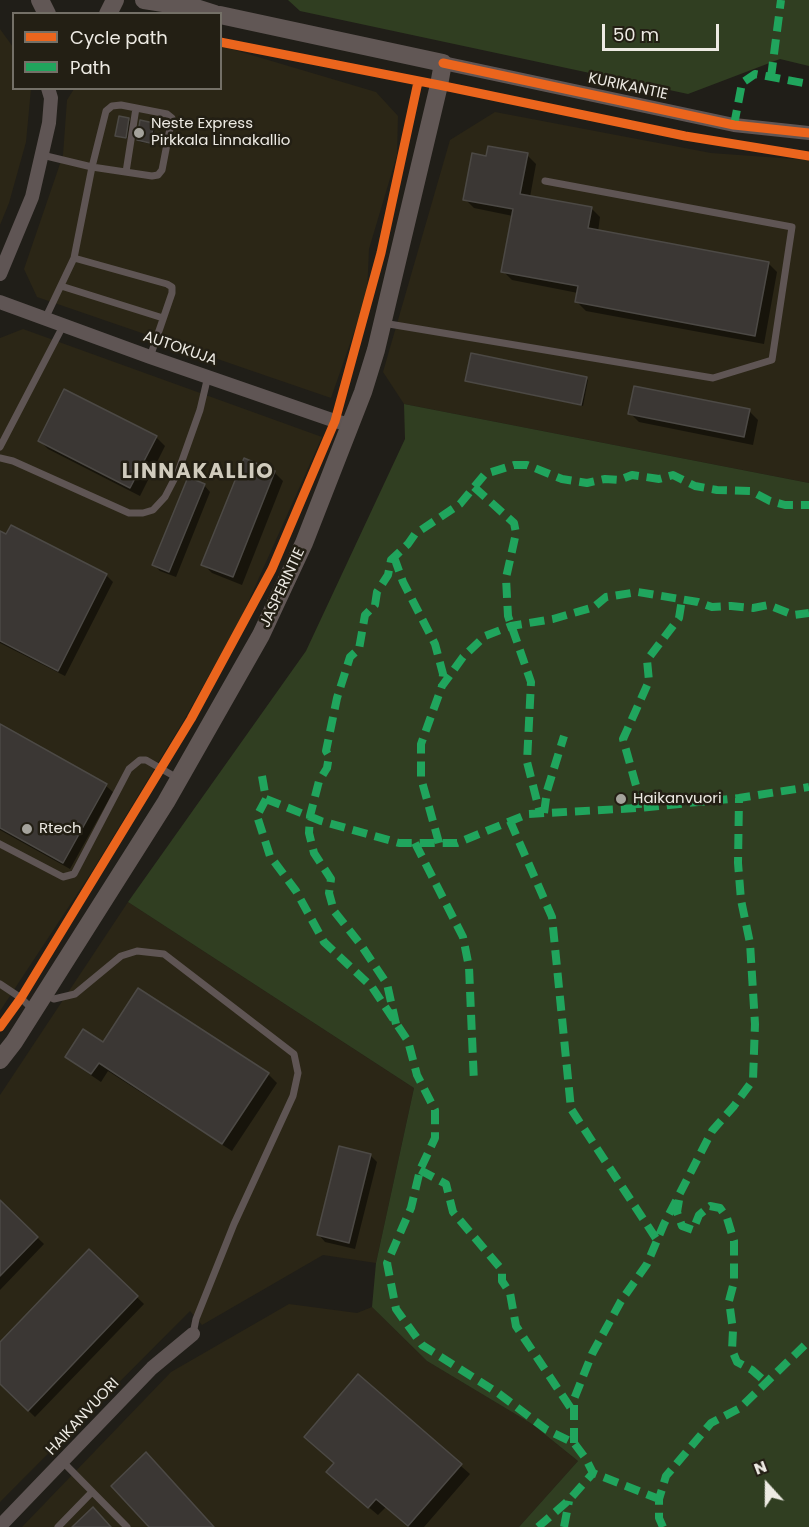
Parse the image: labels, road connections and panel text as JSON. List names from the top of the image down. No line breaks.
{"streets":{"main road":["KURIKANTIE","JASPERINTIE"],"street":["AUTOKUJA","HAIKANVUORI"]},"crossings":[["KURIKANTIE","JASPERINTIE"],["AUTOKUJA","JASPERINTIE"]],"districts":["LINNAKALLIO"],"places":["Neste Express Pirkkala Linnakallio","Haikanvuori","Rtech"],"legend":["Cycle path","Path"],"scale_bar":"50 m","north":"top"}
